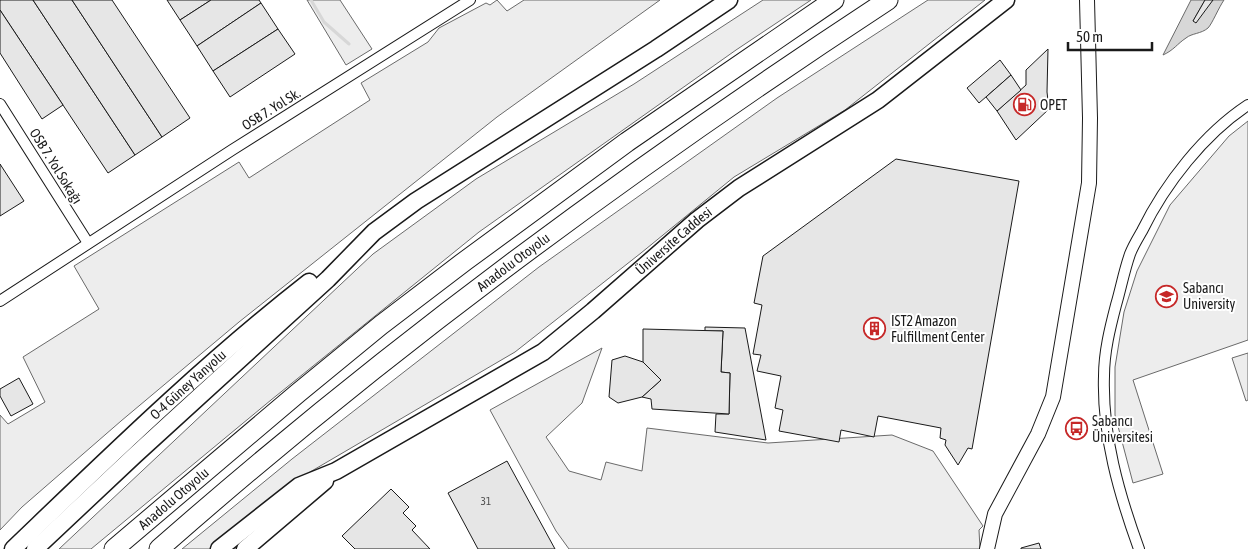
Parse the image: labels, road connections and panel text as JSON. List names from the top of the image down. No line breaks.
{"streets":{"highway":["Anadolu Otoyolu"],"main road":["Üniversite Caddesi","O-4 Güney Yanyolu"],"street":["OSB 7. Yol Sk.","OSB 7. Yol Sokağı"]},"crossings":[["OSB 7. Yol Sk.","OSB 7. Yol Sokağı"]],"places":{"fuel station":["OPET"],"school or university":["Sabancı University"],"building":["IST2 Amazon Fulfillment Center"],"bus stop":["Sabancı Üniversitesi"]},"house_numbers":["31"],"scale_bar":"50 m"}
